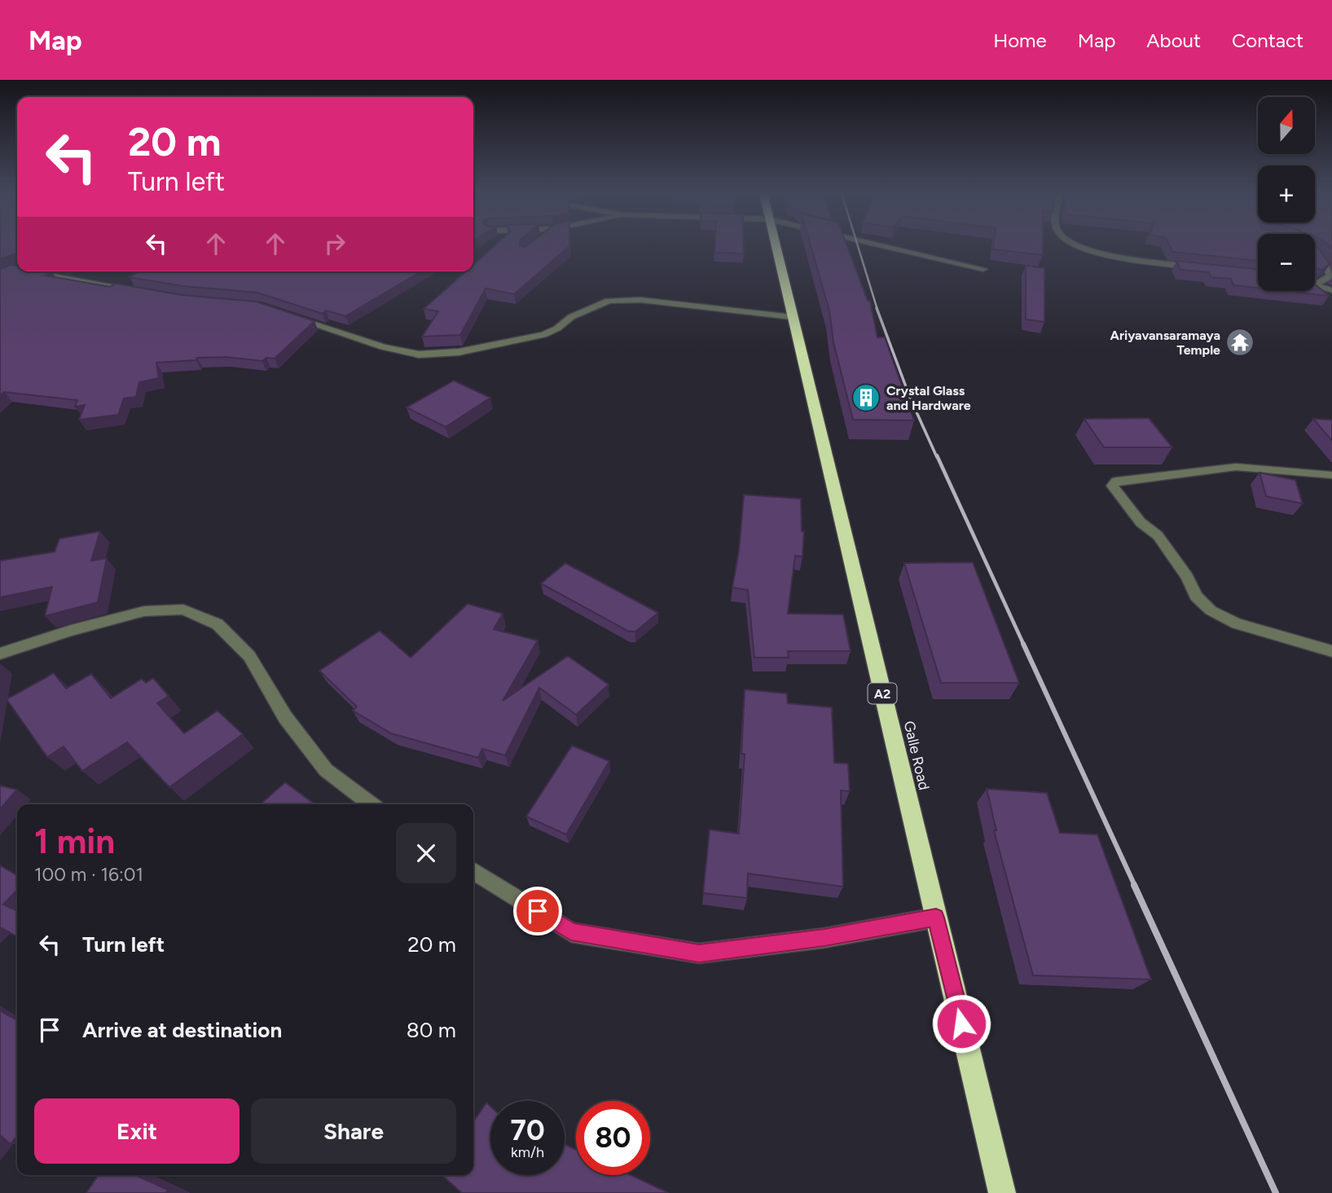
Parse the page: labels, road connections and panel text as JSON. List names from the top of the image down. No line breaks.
{"streets":{"highway":["A2","Galle Road"]},"places":{"temple":["Ariyavansaramaya Temple"],"building":["Crystal Glass and Hardware"]},"north":"top","page":{"header":"Map","nav":["Home","Map","About","Contact"],"map_buttons":["+","−"],"turn":["20 m","Turn left"],"heading":["1 min","100 m · 16:01"],"list":[{"name":"Turn left","value":"20 m"},{"name":"Arrive at destination","value":"80 m"}],"buttons":["Exit","Share"],"speed":"70 km/h","limit":"80"}}
